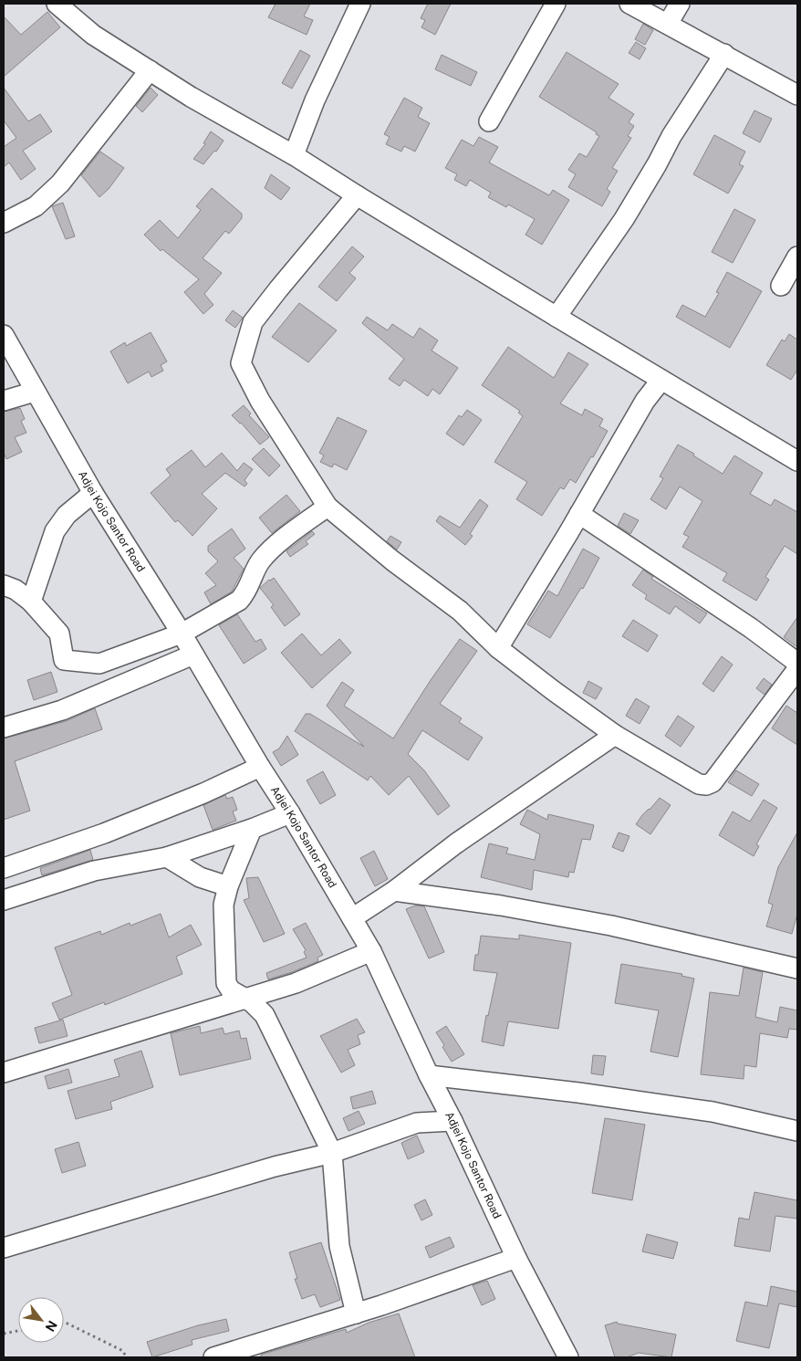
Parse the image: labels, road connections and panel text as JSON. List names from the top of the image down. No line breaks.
{"streets":{"street":["Adjei Kojo Santor Road"]},"north":"bottom right"}
